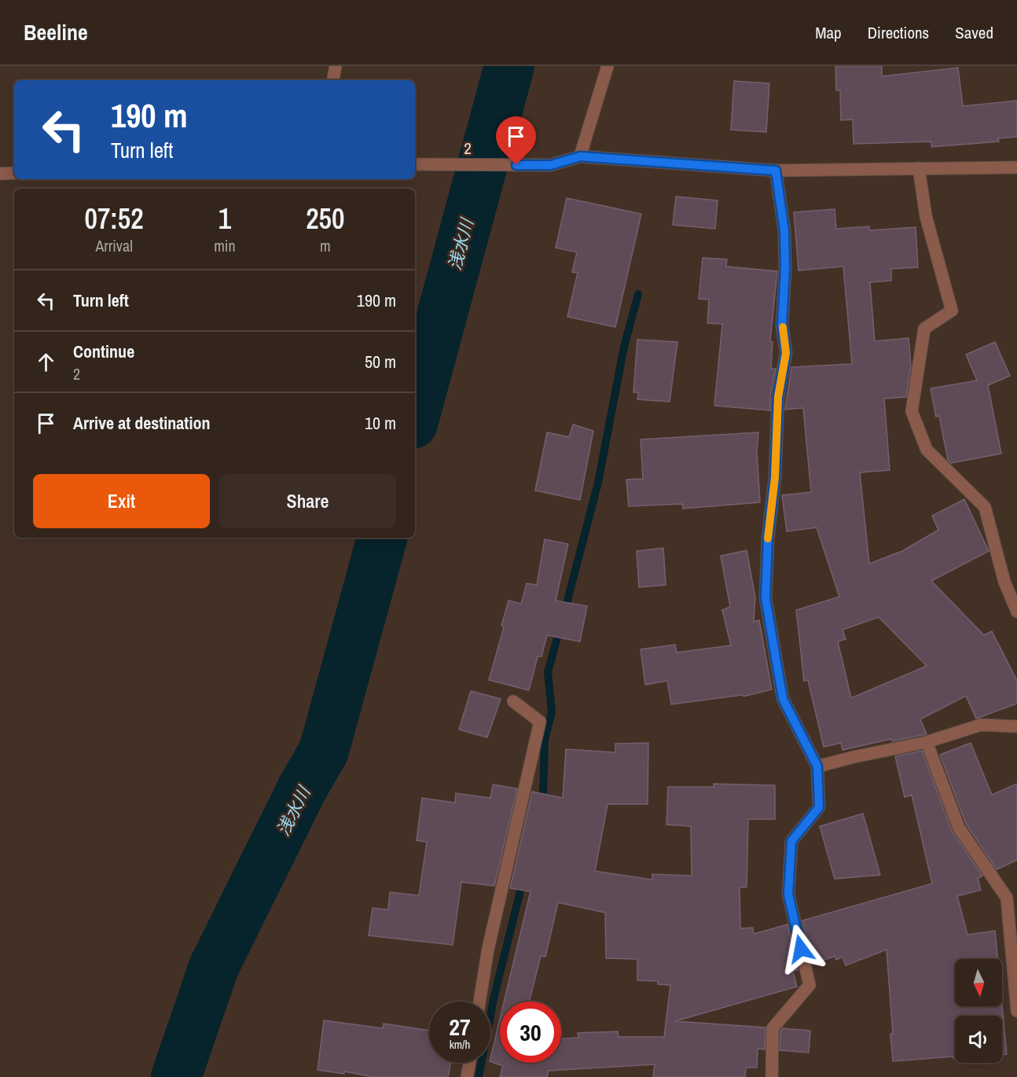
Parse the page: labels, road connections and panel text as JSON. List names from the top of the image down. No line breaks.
{"streets":{"street":["2"]},"water":["浅水川"],"north":"bottom","page":{"header":"Beeline","nav":["Map","Directions","Saved"],"turn":["190 m","Turn left"],"eta":["07:52","Arrival","1","min","250","m"],"list":[{"name":"Turn left","value":"190 m"},{"name":"Continue","note":"2","value":"50 m"},{"name":"Arrive at destination","value":"10 m"}],"buttons":["Exit","Share"],"speed":"27 km/h","limit":"30"}}
